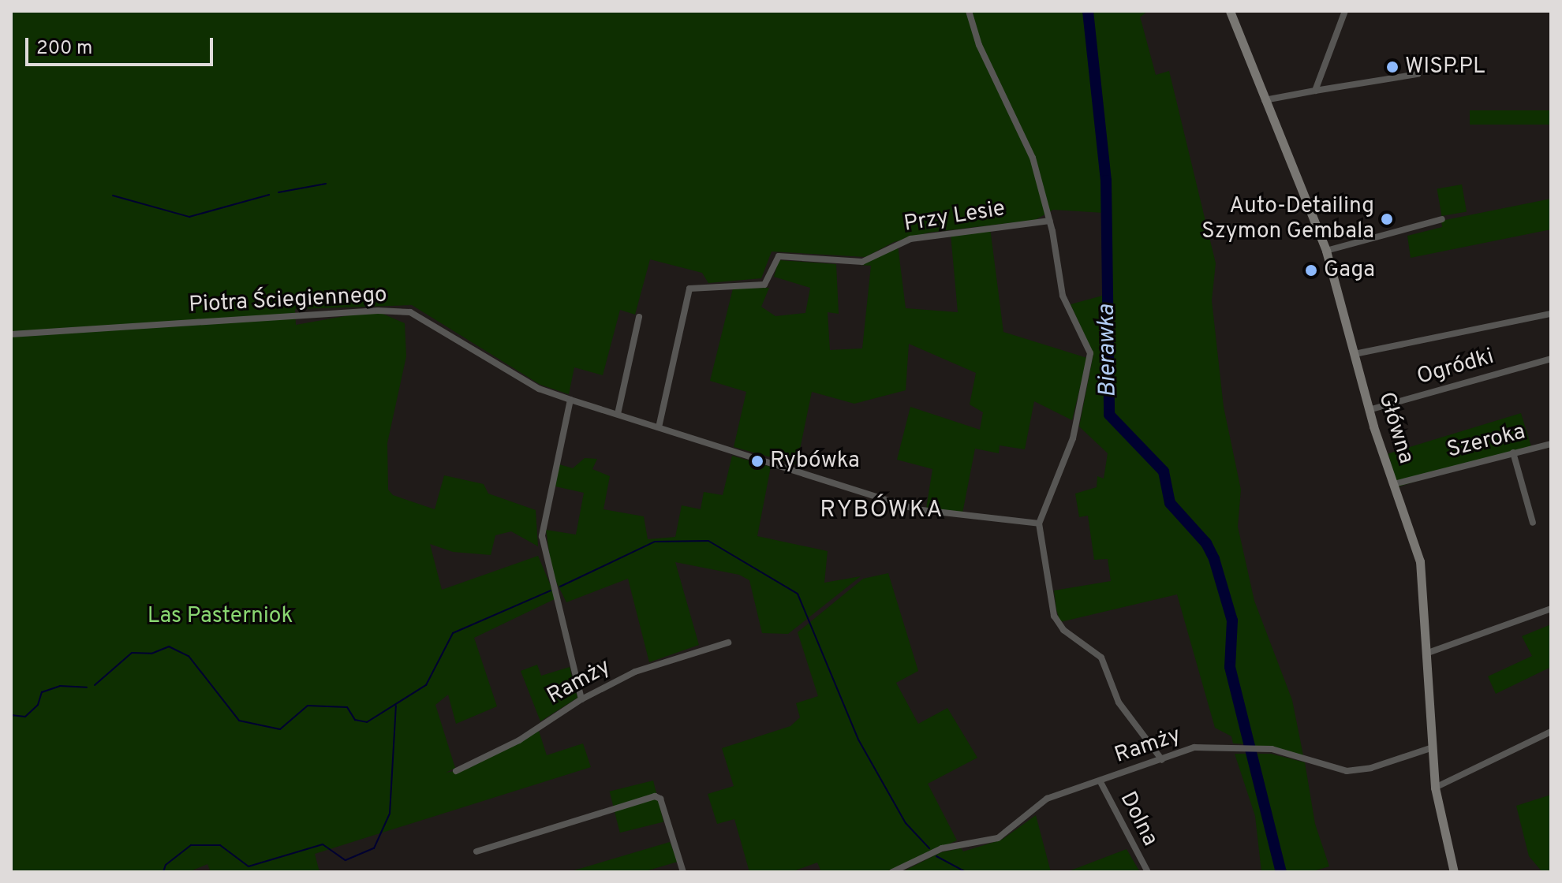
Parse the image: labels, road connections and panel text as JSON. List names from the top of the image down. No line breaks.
{"streets":{"main road":["Główna"],"street":["Przy Lesie","Piotra Ściegiennego","Ogródki","Szeroka","Ramży","Dolna"]},"crossings":[["Przy Lesie","Piotra Ściegiennego"],["Ogródki","Główna"],["Główna","Szeroka"],["Główna","Ramży"],["Ramży","Dolna"]],"districts":["RYBÓWKA"],"water":["Bierawka"],"parks":["Las Pasterniok"],"places":["WISP.PL","Auto-Detailing Szymon Gembala","Gaga","Rybówka"],"scale_bar":"200 m"}
